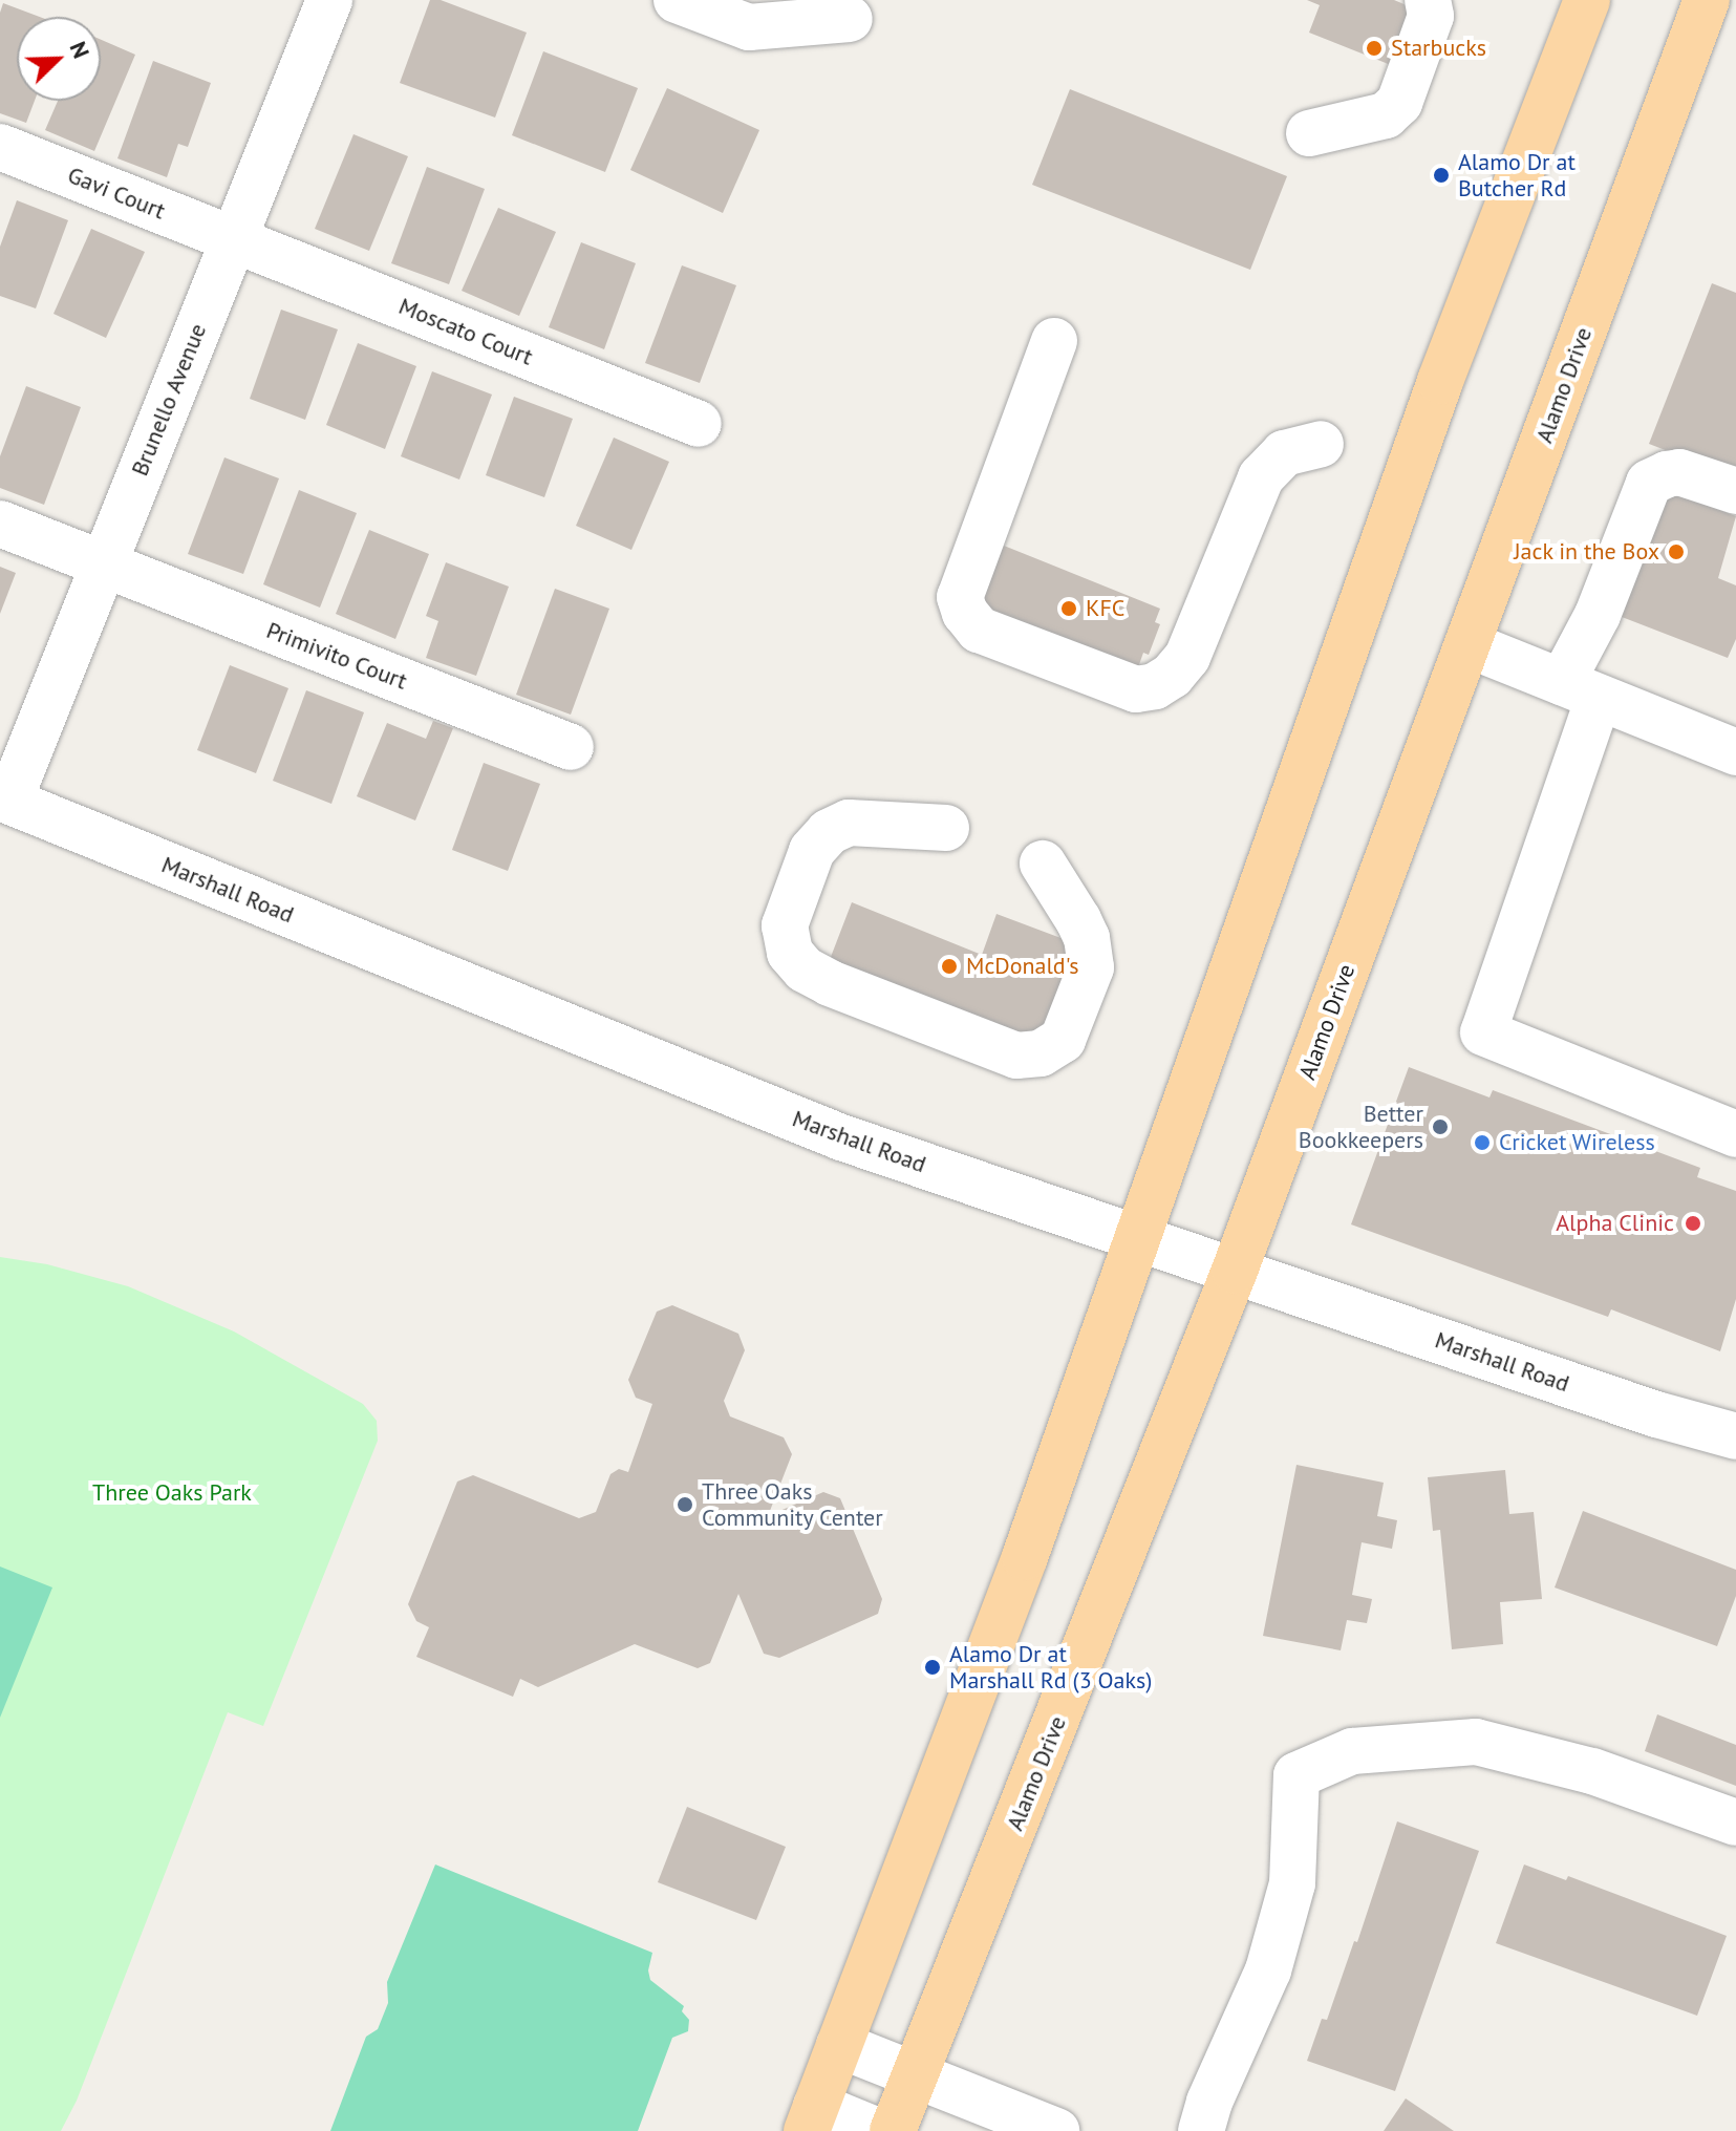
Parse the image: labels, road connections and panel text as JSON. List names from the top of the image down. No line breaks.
{"streets":{"main road":["Alamo Drive"],"street":["Gavi Court","Moscato Court","Brunello Avenue","Primivito Court","Marshall Road"]},"crossings":[["Gavi Court","Moscato Court"],["Gavi Court","Brunello Avenue"],["Moscato Court","Brunello Avenue"],["Alamo Drive","Marshall Road"],["Brunello Avenue","Primivito Court"],["Brunello Avenue","Marshall Road"]],"parks":["Three Oaks Park"],"places":["Starbucks","Alamo Dr at Butcher Rd","Jack in the Box","KFC","McDonald's","Better Bookkeepers","Cricket Wireless","Alpha Clinic","Three Oaks Community Center","Alamo Dr at Marshall Rd (3 Oaks)"],"north":"top right"}
